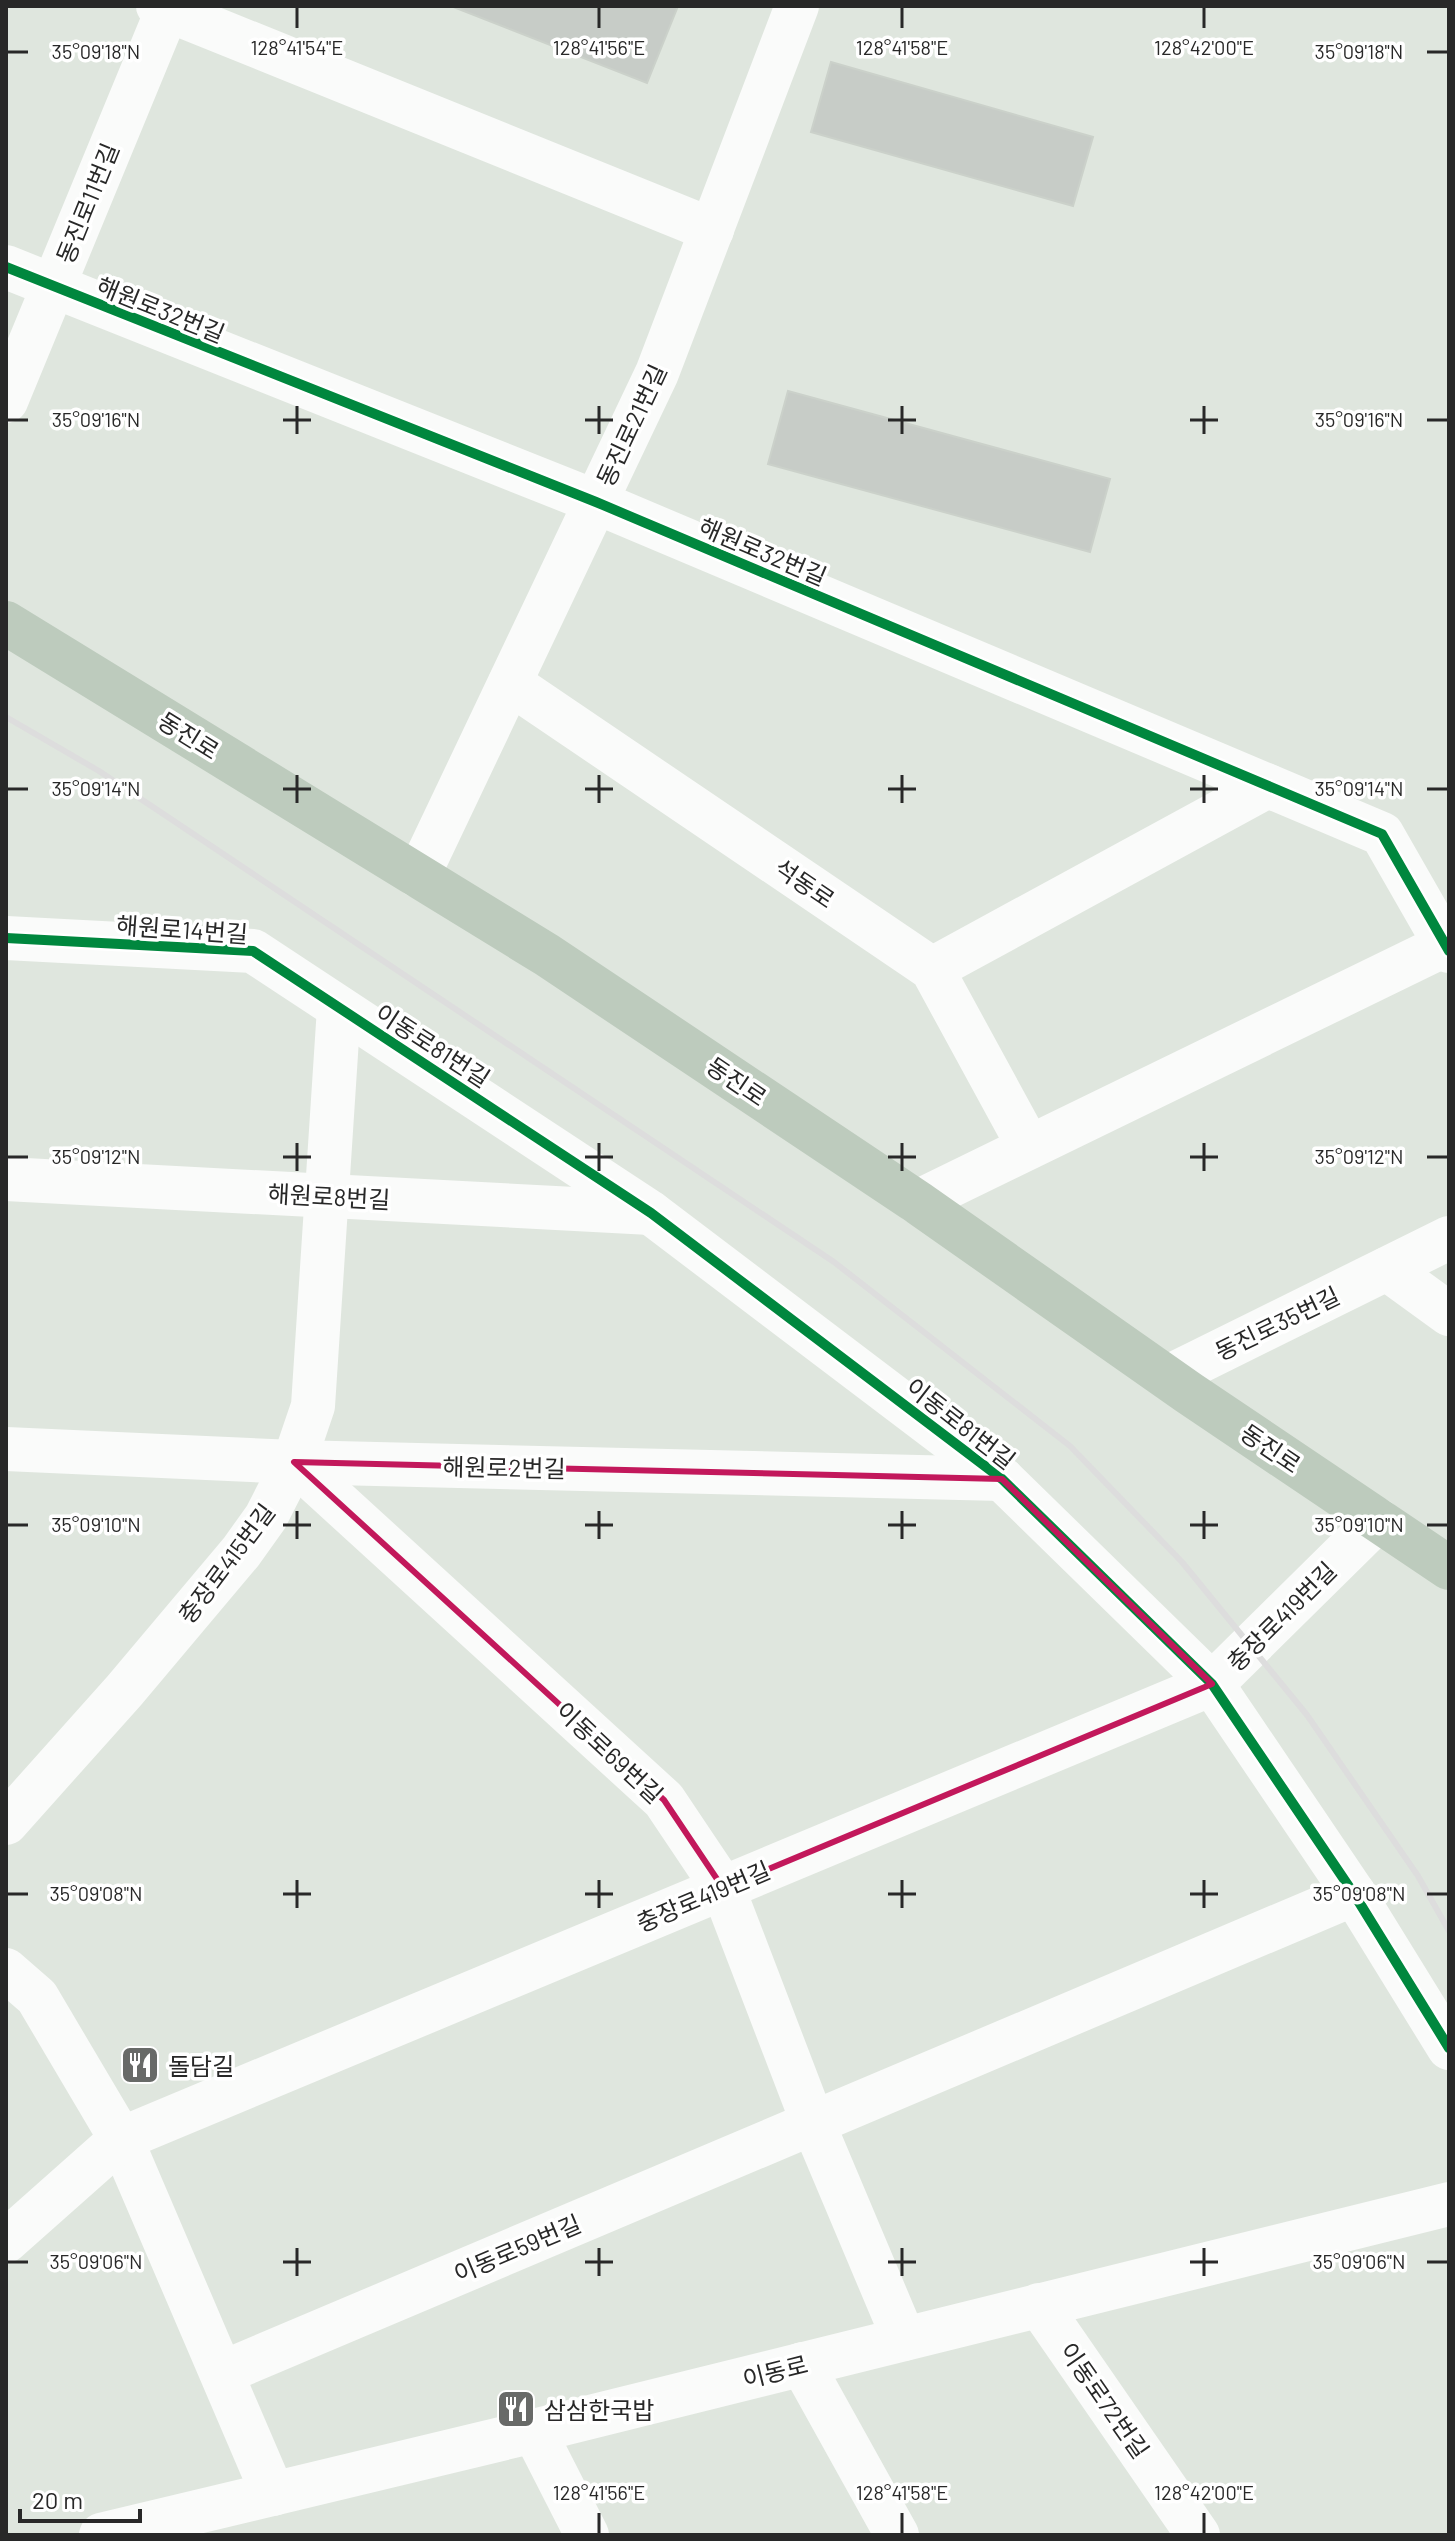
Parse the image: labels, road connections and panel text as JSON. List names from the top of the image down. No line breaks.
{"streets":{"main road":["동진로"],"street":["동진로11번길","해원로32번길","동진로21번길","석동로","해원로14번길","이동로81번길","해원로8번길","동진로35번길","해원로2번길","충장로415번길","충장로419번길","이동로69번길","이동로59번길","이동로","이동로72번길"]},"crossings":[["동진로11번길","해원로32번길"],["해원로32번길","동진로21번길"],["동진로21번길","동진로"],["동진로21번길","석동로"],["동진로","동진로35번길"],["동진로","충장로419번길"],["해원로14번길","이동로81번길"],["해원로14번길","충장로415번길"],["이동로81번길","해원로8번길"],["이동로81번길","해원로2번길"],["이동로81번길","충장로415번길"],["이동로81번길","충장로419번길"],["해원로8번길","충장로415번길"],["해원로2번길","충장로415번길"],["해원로2번길","이동로69번길"],["충장로415번길","이동로69번길"],["충장로419번길","이동로69번길"],["이동로69번길","이동로59번길"],["이동로69번길","이동로"],["이동로","이동로72번길"]],"places":{"restaurant":["돌담길","삼삼한국밥"]},"scale_bar":"20 m","coordinates":["128°41'54\"E","128°41'56\"E","128°41'58\"E","128°42'00\"E","35°09'18\"N","35°09'16\"N","35°09'14\"N","35°09'12\"N","35°09'10\"N","35°09'08\"N","35°09'06\"N"]}
